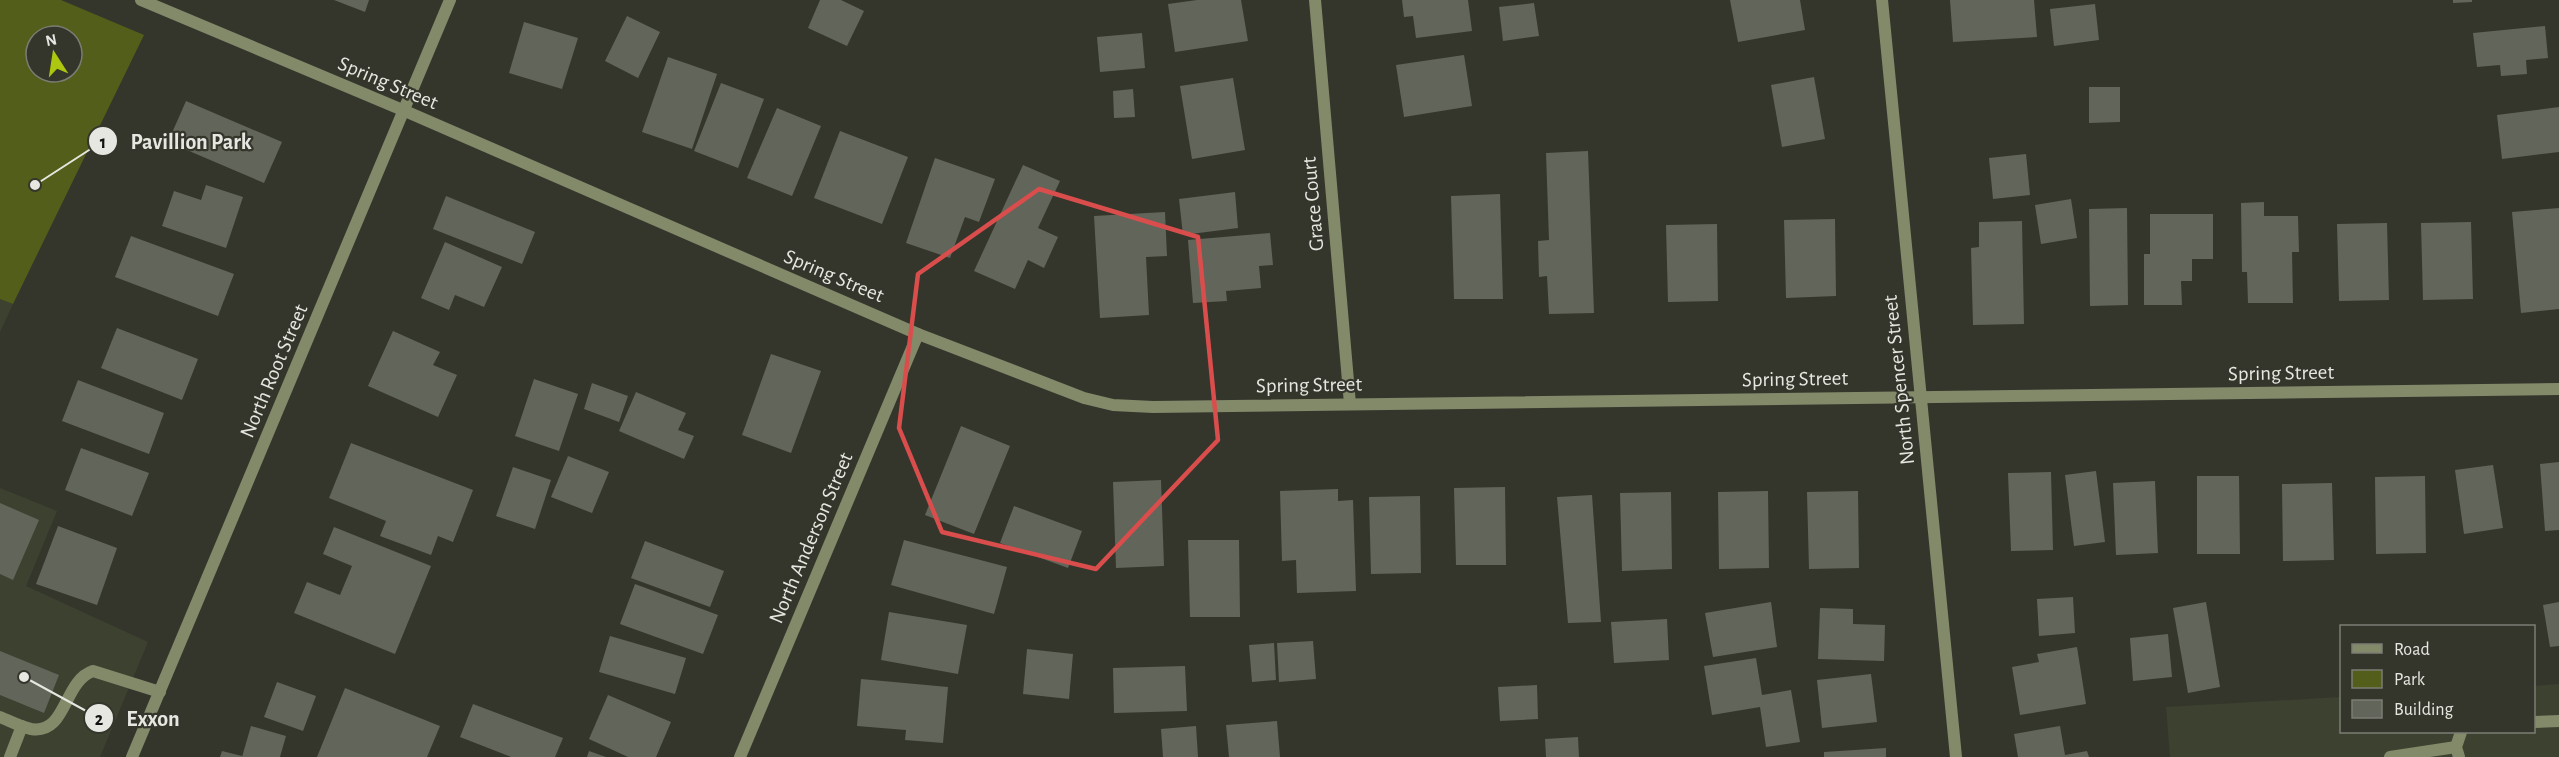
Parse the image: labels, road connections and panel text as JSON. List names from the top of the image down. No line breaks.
{"streets":{"street":["Spring Street","Grace Court","North Root Street","North Spencer Street","North Anderson Street"]},"crossings":[["Spring Street","Grace Court"],["Spring Street","North Root Street"],["Spring Street","North Spencer Street"],["Spring Street","North Anderson Street"]],"places":["Pavillion Park","Exxon"],"legend":["Road","Park","Building"],"north":"top"}
